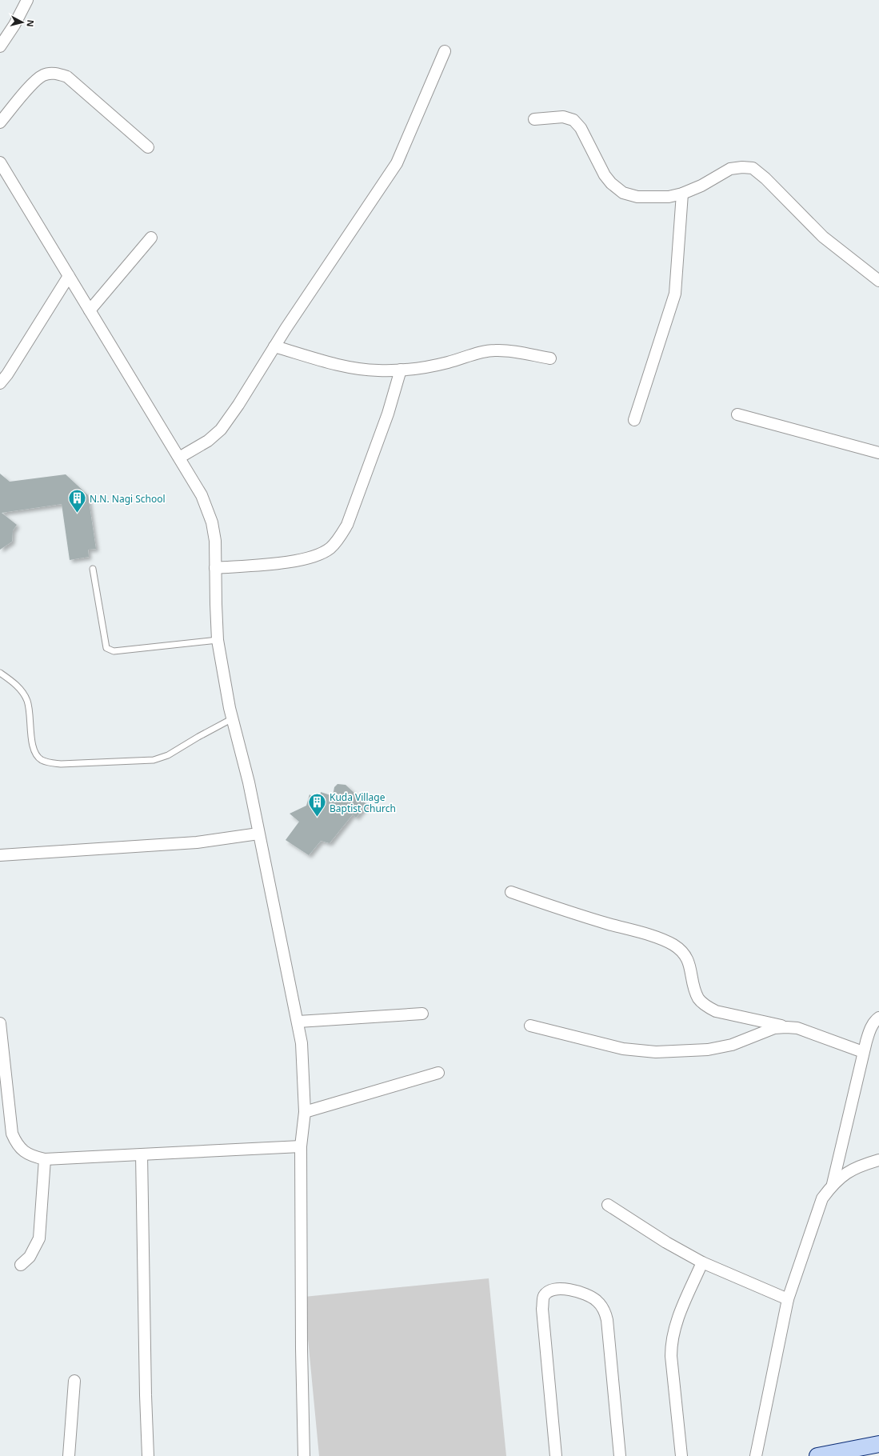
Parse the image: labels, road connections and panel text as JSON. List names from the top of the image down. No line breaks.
{"places":{"building":["N.N. Nagi School","Kuda Village Baptist Church"]},"north":"right"}
